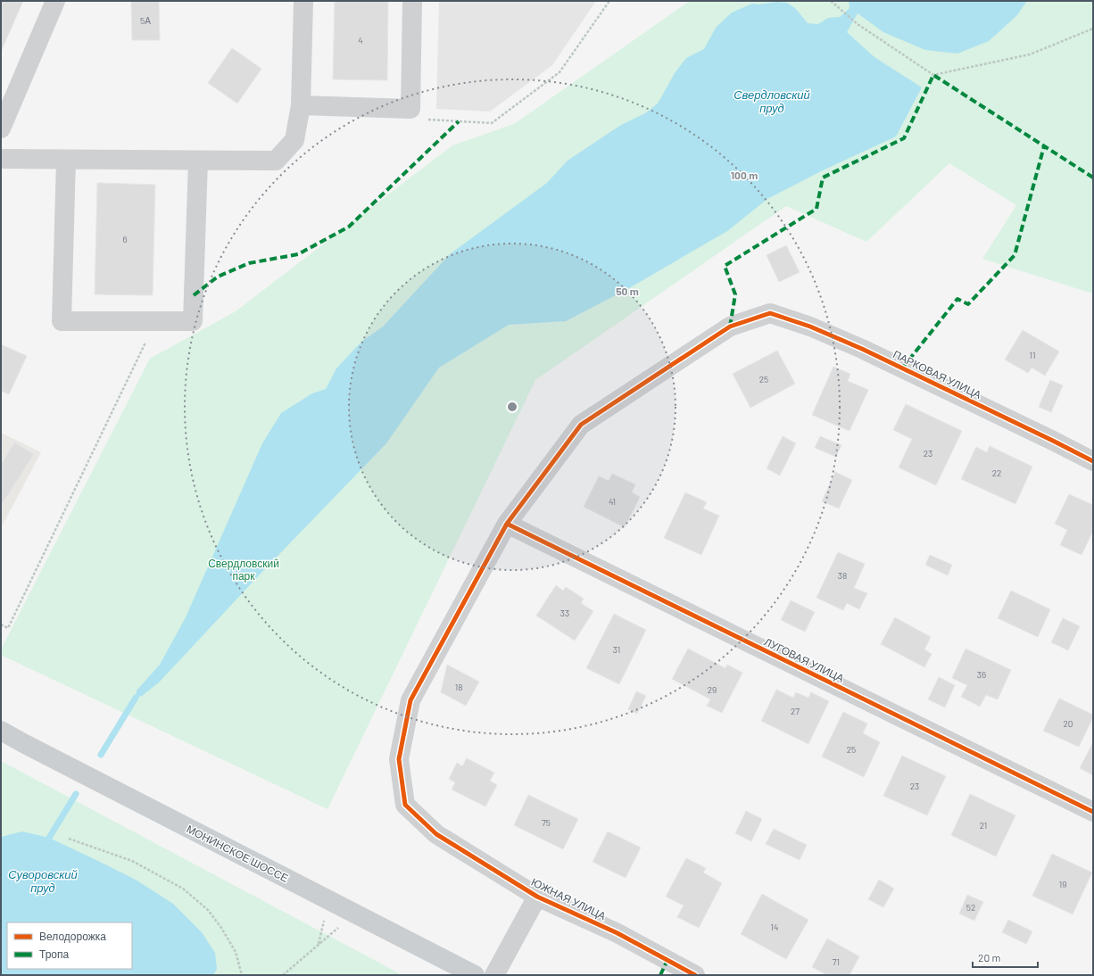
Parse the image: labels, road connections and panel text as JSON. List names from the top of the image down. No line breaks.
{"streets":{"main road":["МОНИНСКОЕ ШОССЕ"],"street":["ПАРКОВАЯ УЛИЦА","ЛУГОВАЯ УЛИЦА","ЮЖНАЯ УЛИЦА"]},"crossings":[["ПАРКОВАЯ УЛИЦА","ЮЖНАЯ УЛИЦА"],["ЛУГОВАЯ УЛИЦА","ЮЖНАЯ УЛИЦА"]],"water":["Свердловский пруд","Суворовский пруд"],"parks":["Свердловский парк"],"house_numbers":["5А","4","6","11","25","23","22","41","38","33","31","36","18","29","27","20","25","23","75","21","19","52","14","71"],"legend":["Велодорожка","Тропа"],"scale_bar":"20 m","rings":["100 m","50 m"]}
